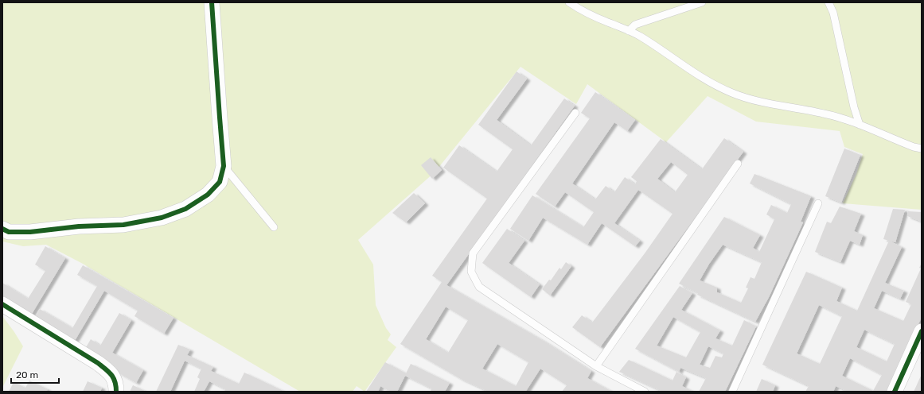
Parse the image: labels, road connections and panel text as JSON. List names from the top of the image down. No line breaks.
{"scale_bar":"20 m"}
